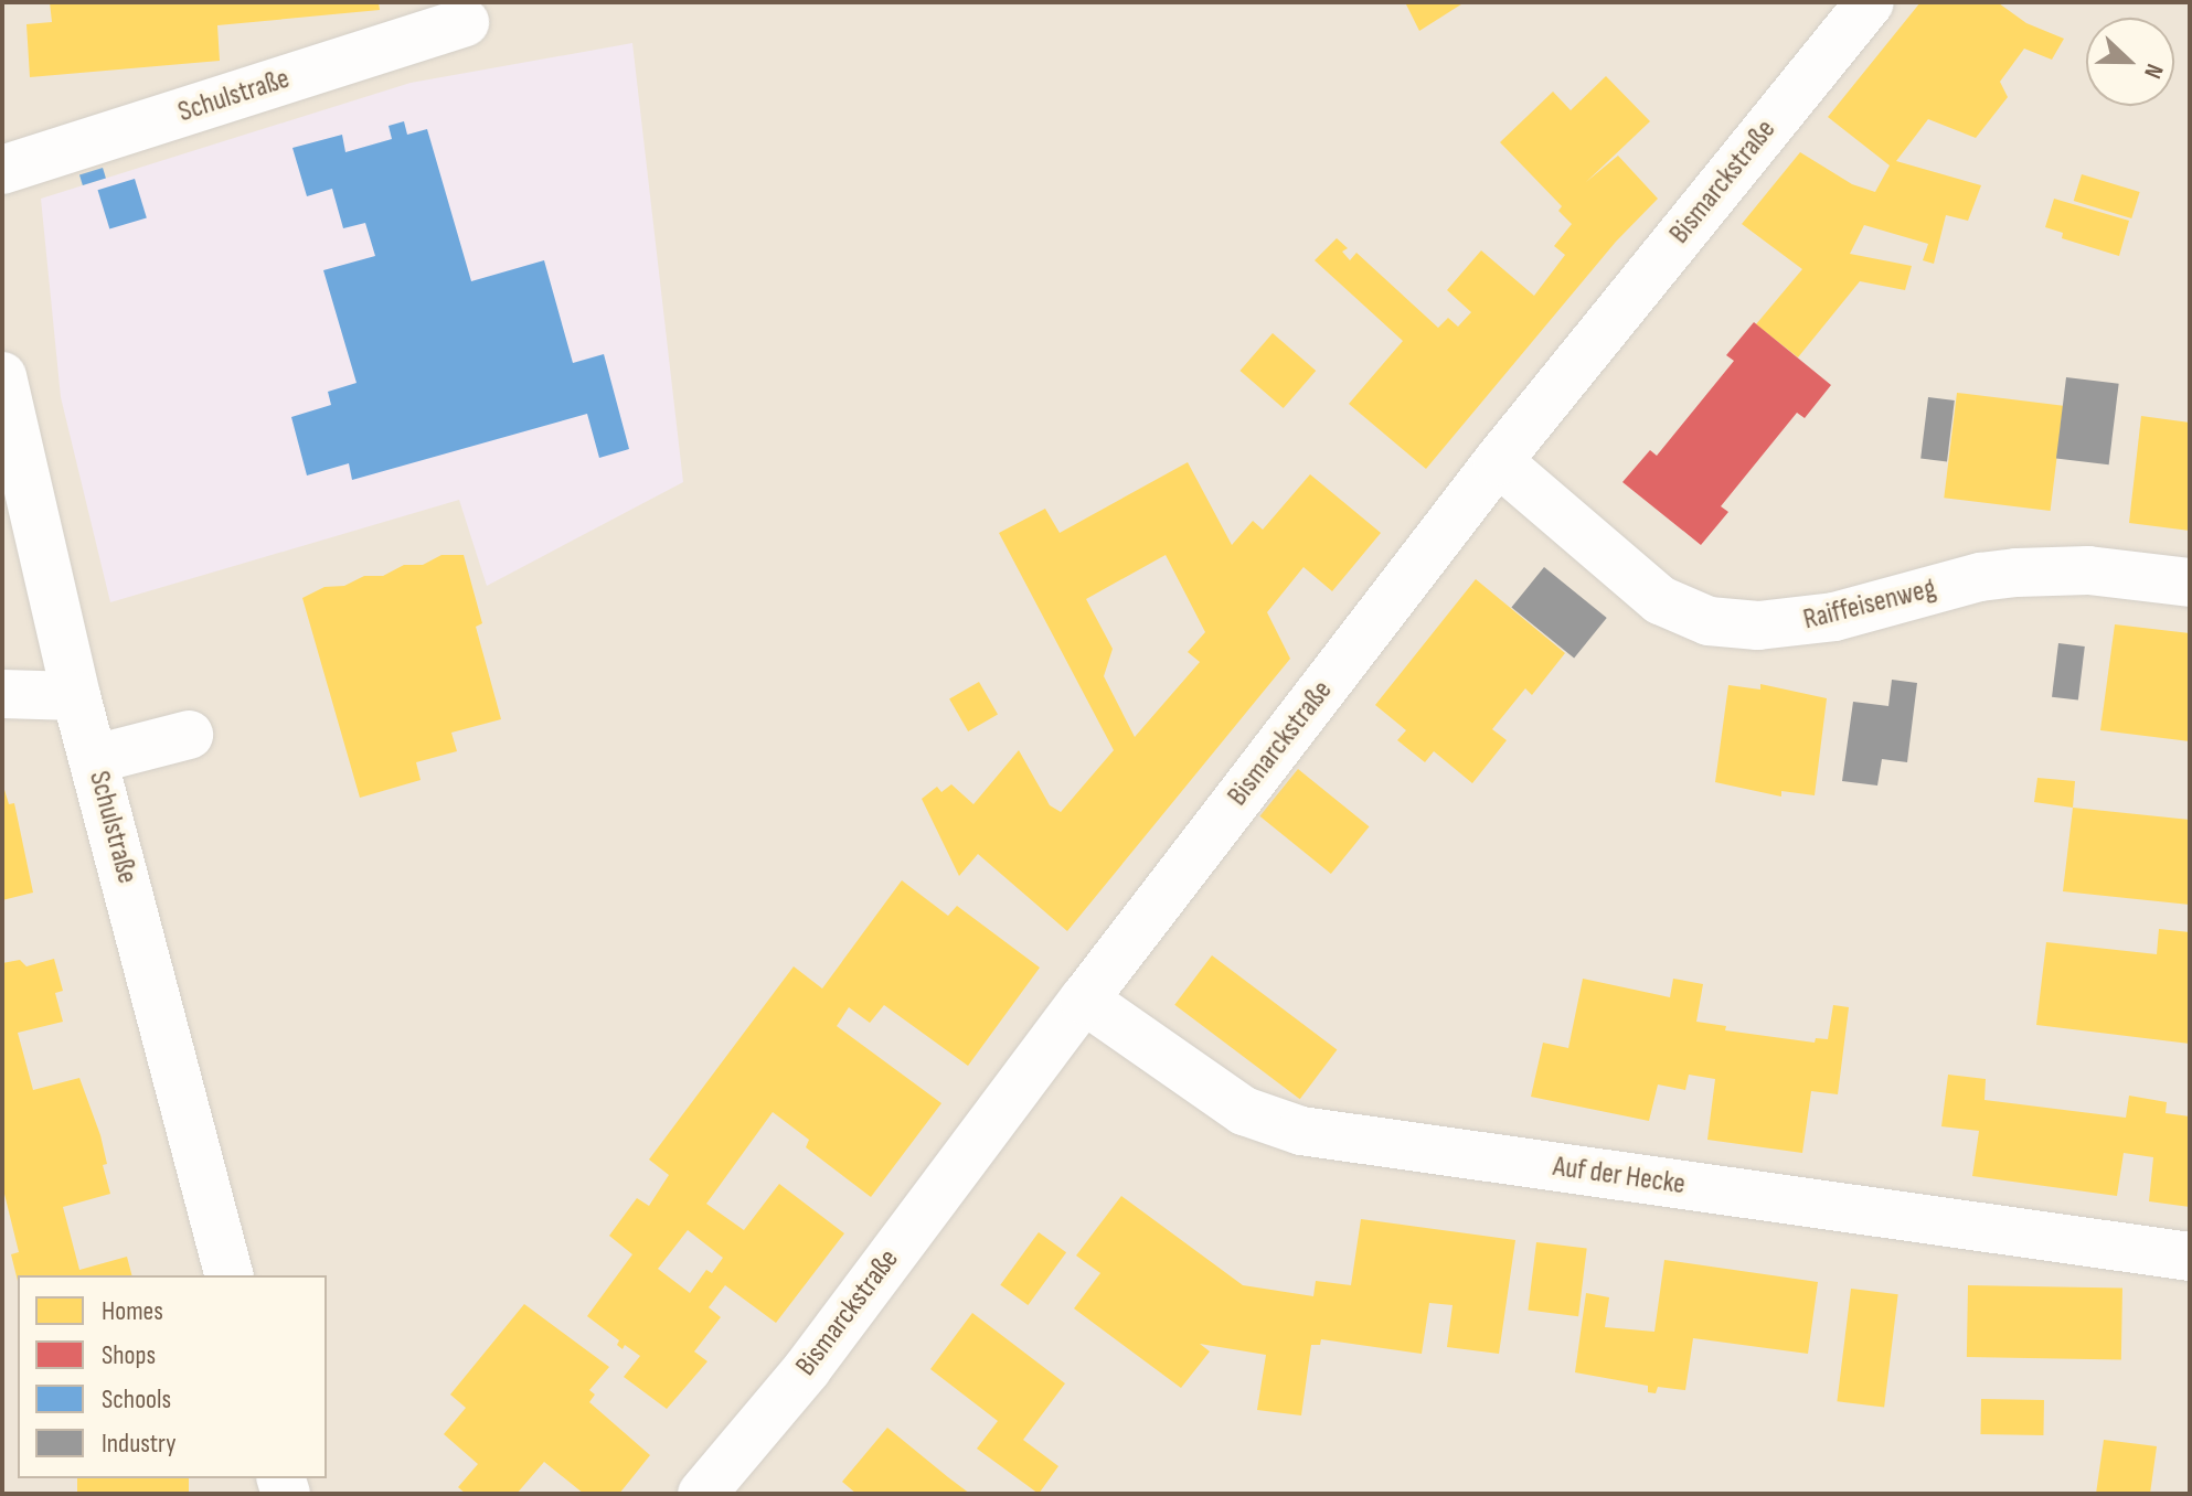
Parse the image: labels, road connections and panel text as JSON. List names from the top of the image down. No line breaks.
{"streets":{"street":["Schulstraße","Bismarckstraße","Raiffeisenweg","Auf der Hecke"]},"crossings":[["Bismarckstraße","Raiffeisenweg"],["Bismarckstraße","Auf der Hecke"]],"legend":["Homes","Shops","Schools","Industry"],"north":"right"}
